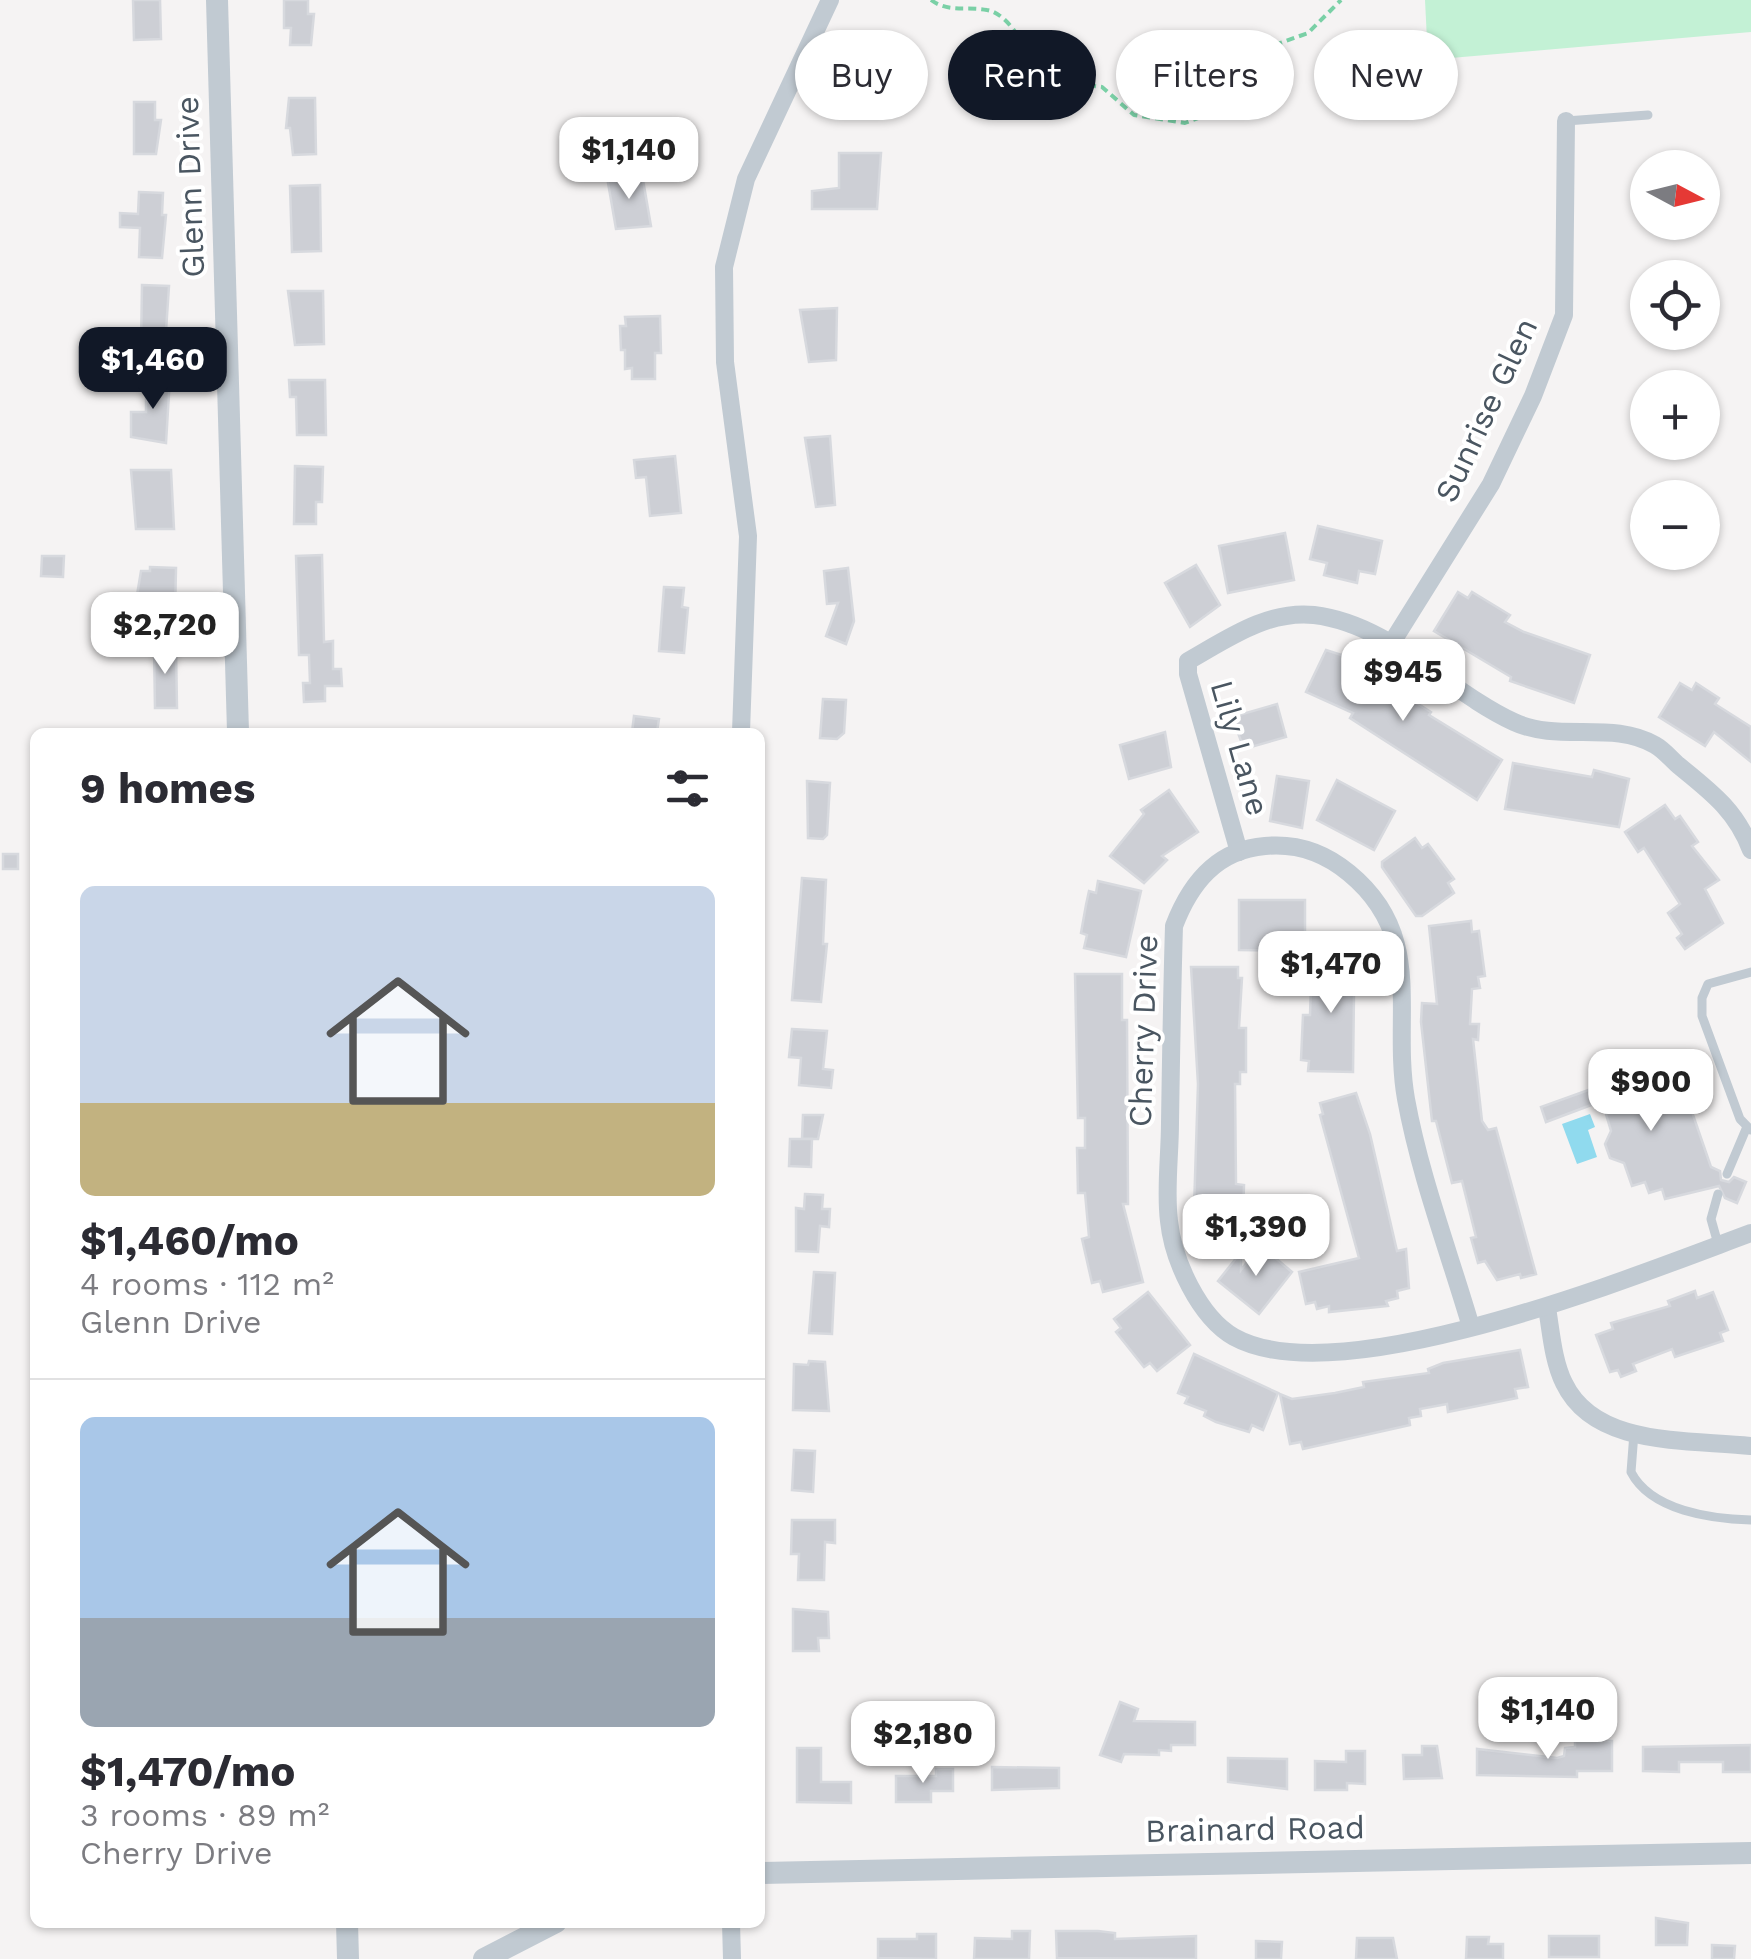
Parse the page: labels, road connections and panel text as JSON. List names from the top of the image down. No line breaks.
{"streets":{"street":["Glenn Drive","Sunrise Glen","Lily Lane","Cherry Drive","Brainard Road"]},"crossings":[["Sunrise Glen","Lily Lane"],["Lily Lane","Cherry Drive"]],"north":"right","page":{"chip":["Buy","Rent","Filters","New"],"price":["$1,140","$1,460","$2,720","$945","$1,470","$900","$1,390","$1,140","$2,180"],"map_buttons":["+","−"],"heading":"9 homes","list":[{"name":"$1,460/mo","note":"4 rooms · 112 m² · Glenn Drive"},{"name":"$1,470/mo","note":"3 rooms · 89 m² · Cherry Drive"}]}}
